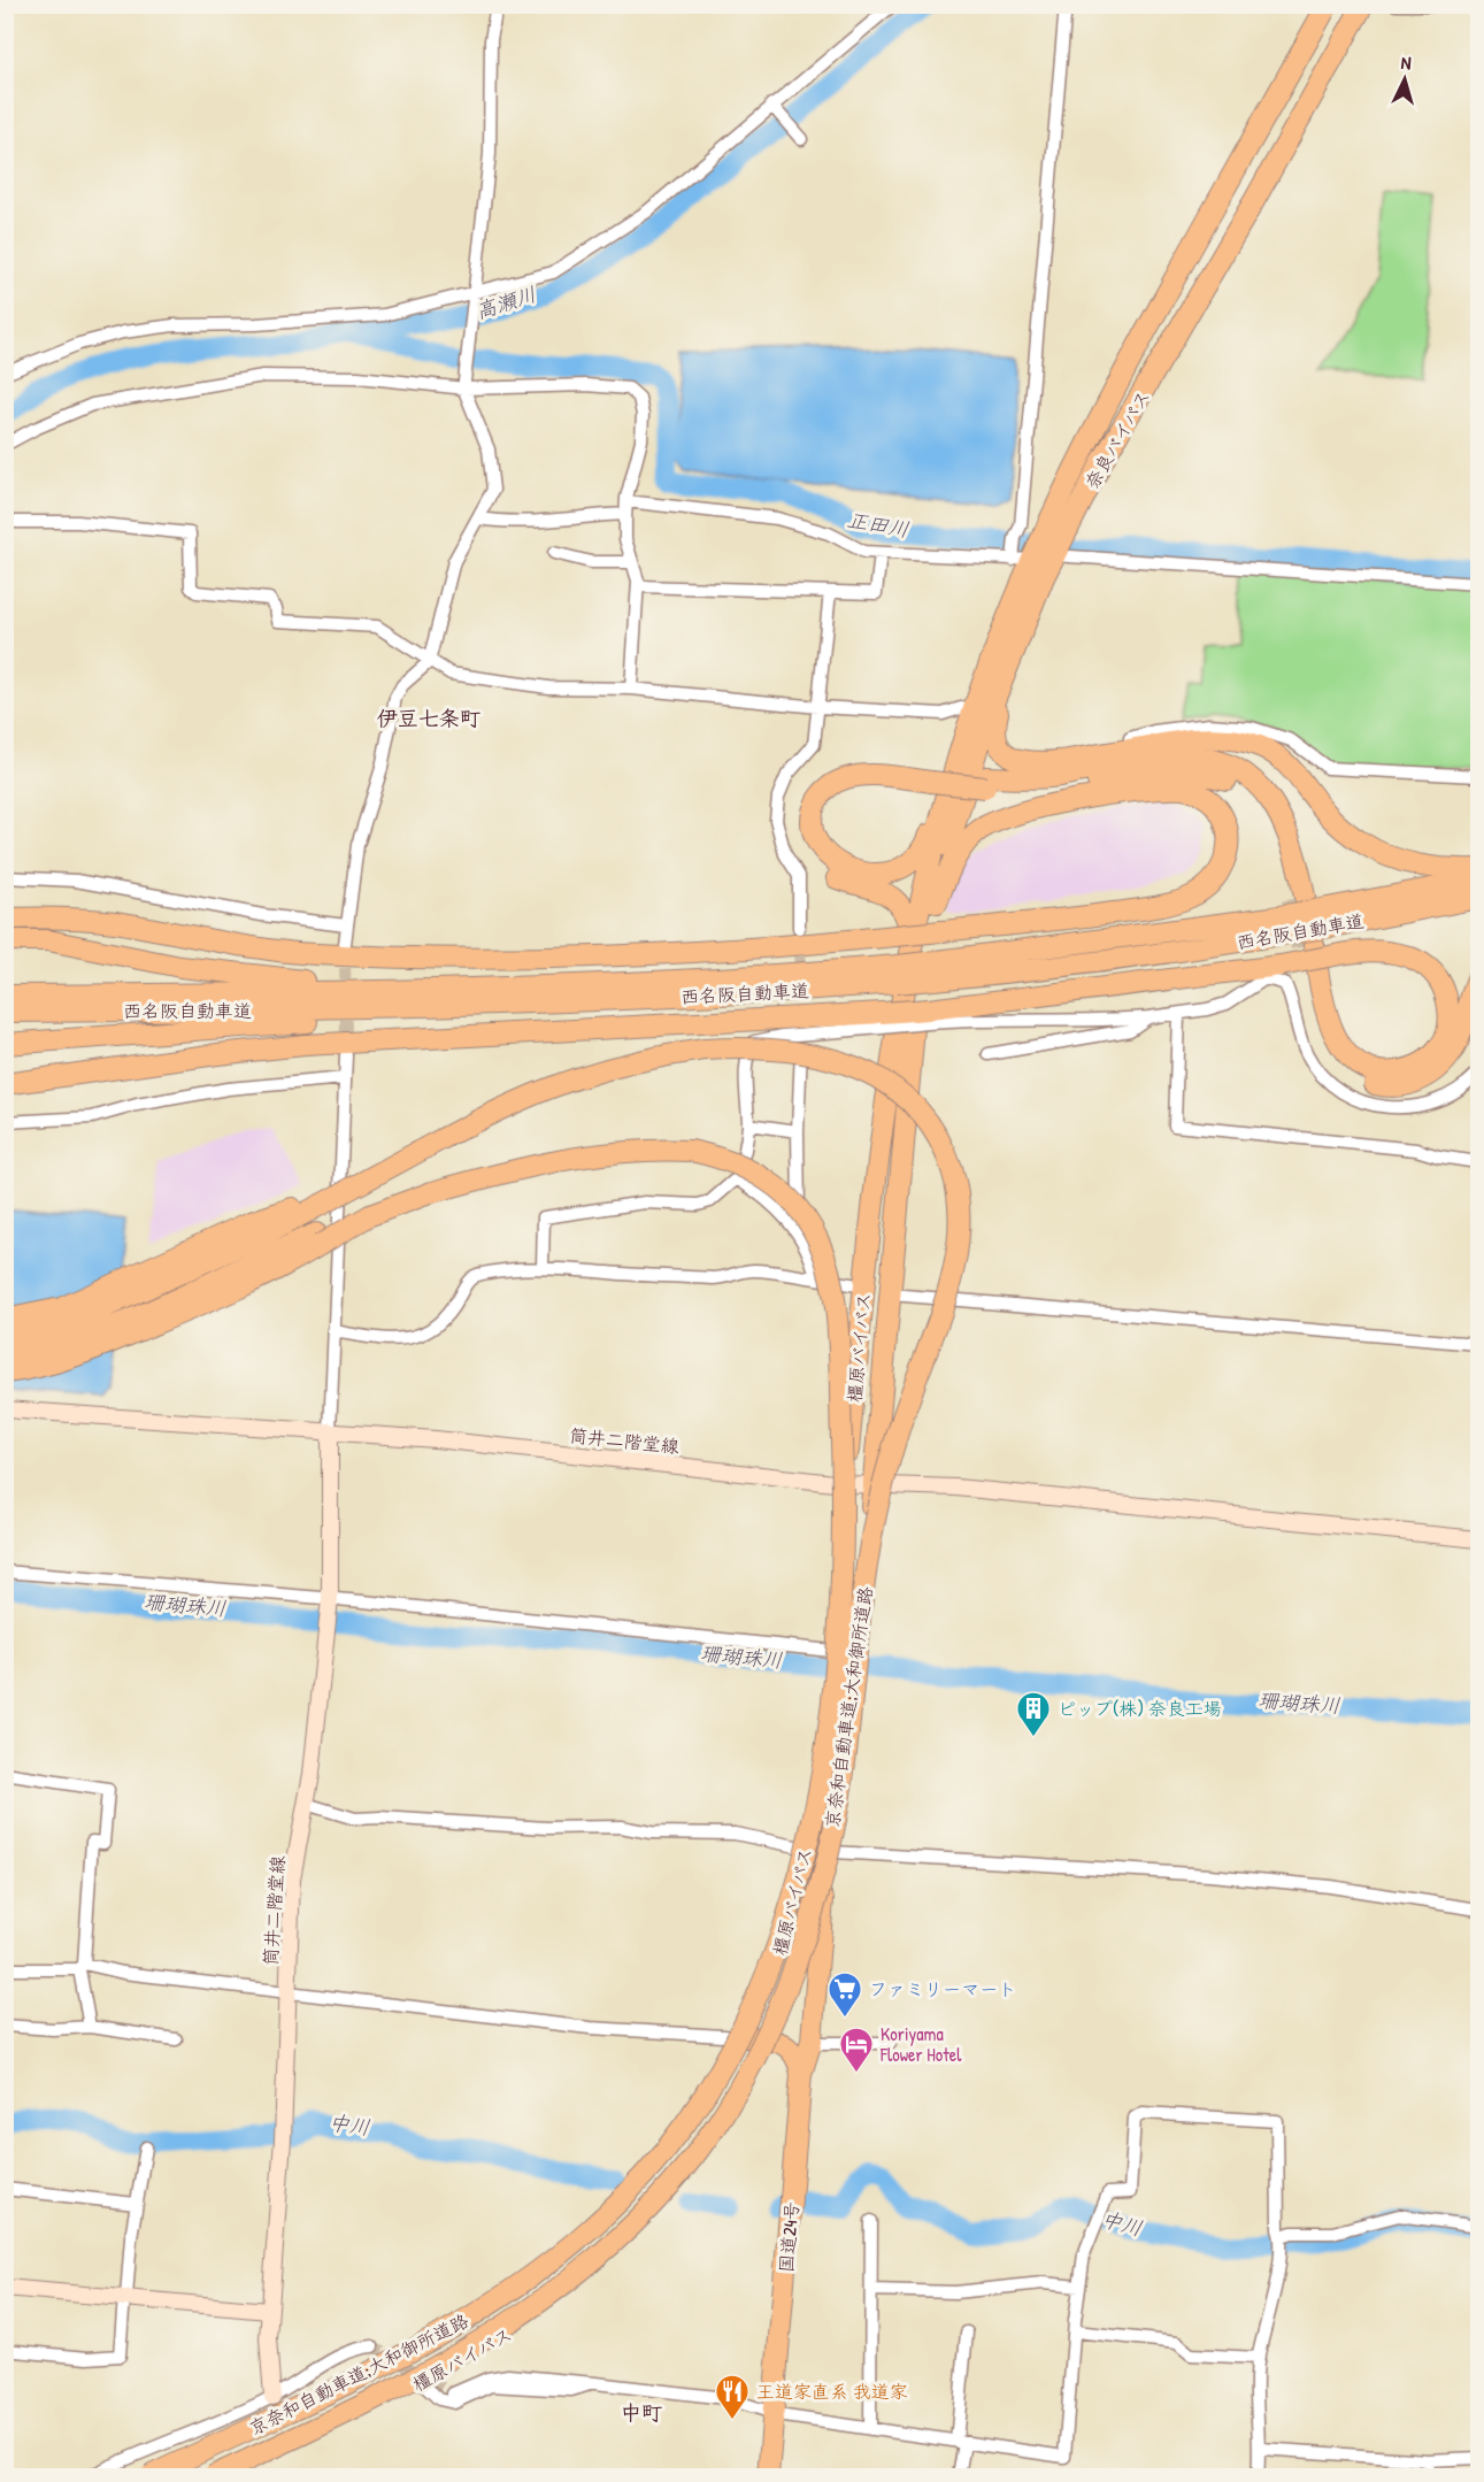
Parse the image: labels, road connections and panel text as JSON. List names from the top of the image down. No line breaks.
{"streets":{"highway":["奈良バイパス","西名阪自動車道","橿原バイパス","京奈和自動車道;大和御所道路","国道24号"],"main road":["筒井二階堂線"]},"crossings":[["奈良バイパス","橿原バイパス"],["西名阪自動車道","橿原バイパス"],["橿原バイパス","筒井二階堂線"],["橿原バイパス","国道24号"]],"districts":["伊豆七条町","中町"],"water":["高瀬川","正田川","珊瑚珠川","中川"],"places":{"building":["ピップ(株) 奈良工場"],"supermarket":["ファミリーマート"],"hotel":["Koriyama Flower Hotel"],"restaurant":["王道家直系 我道家"]},"north":"top"}
